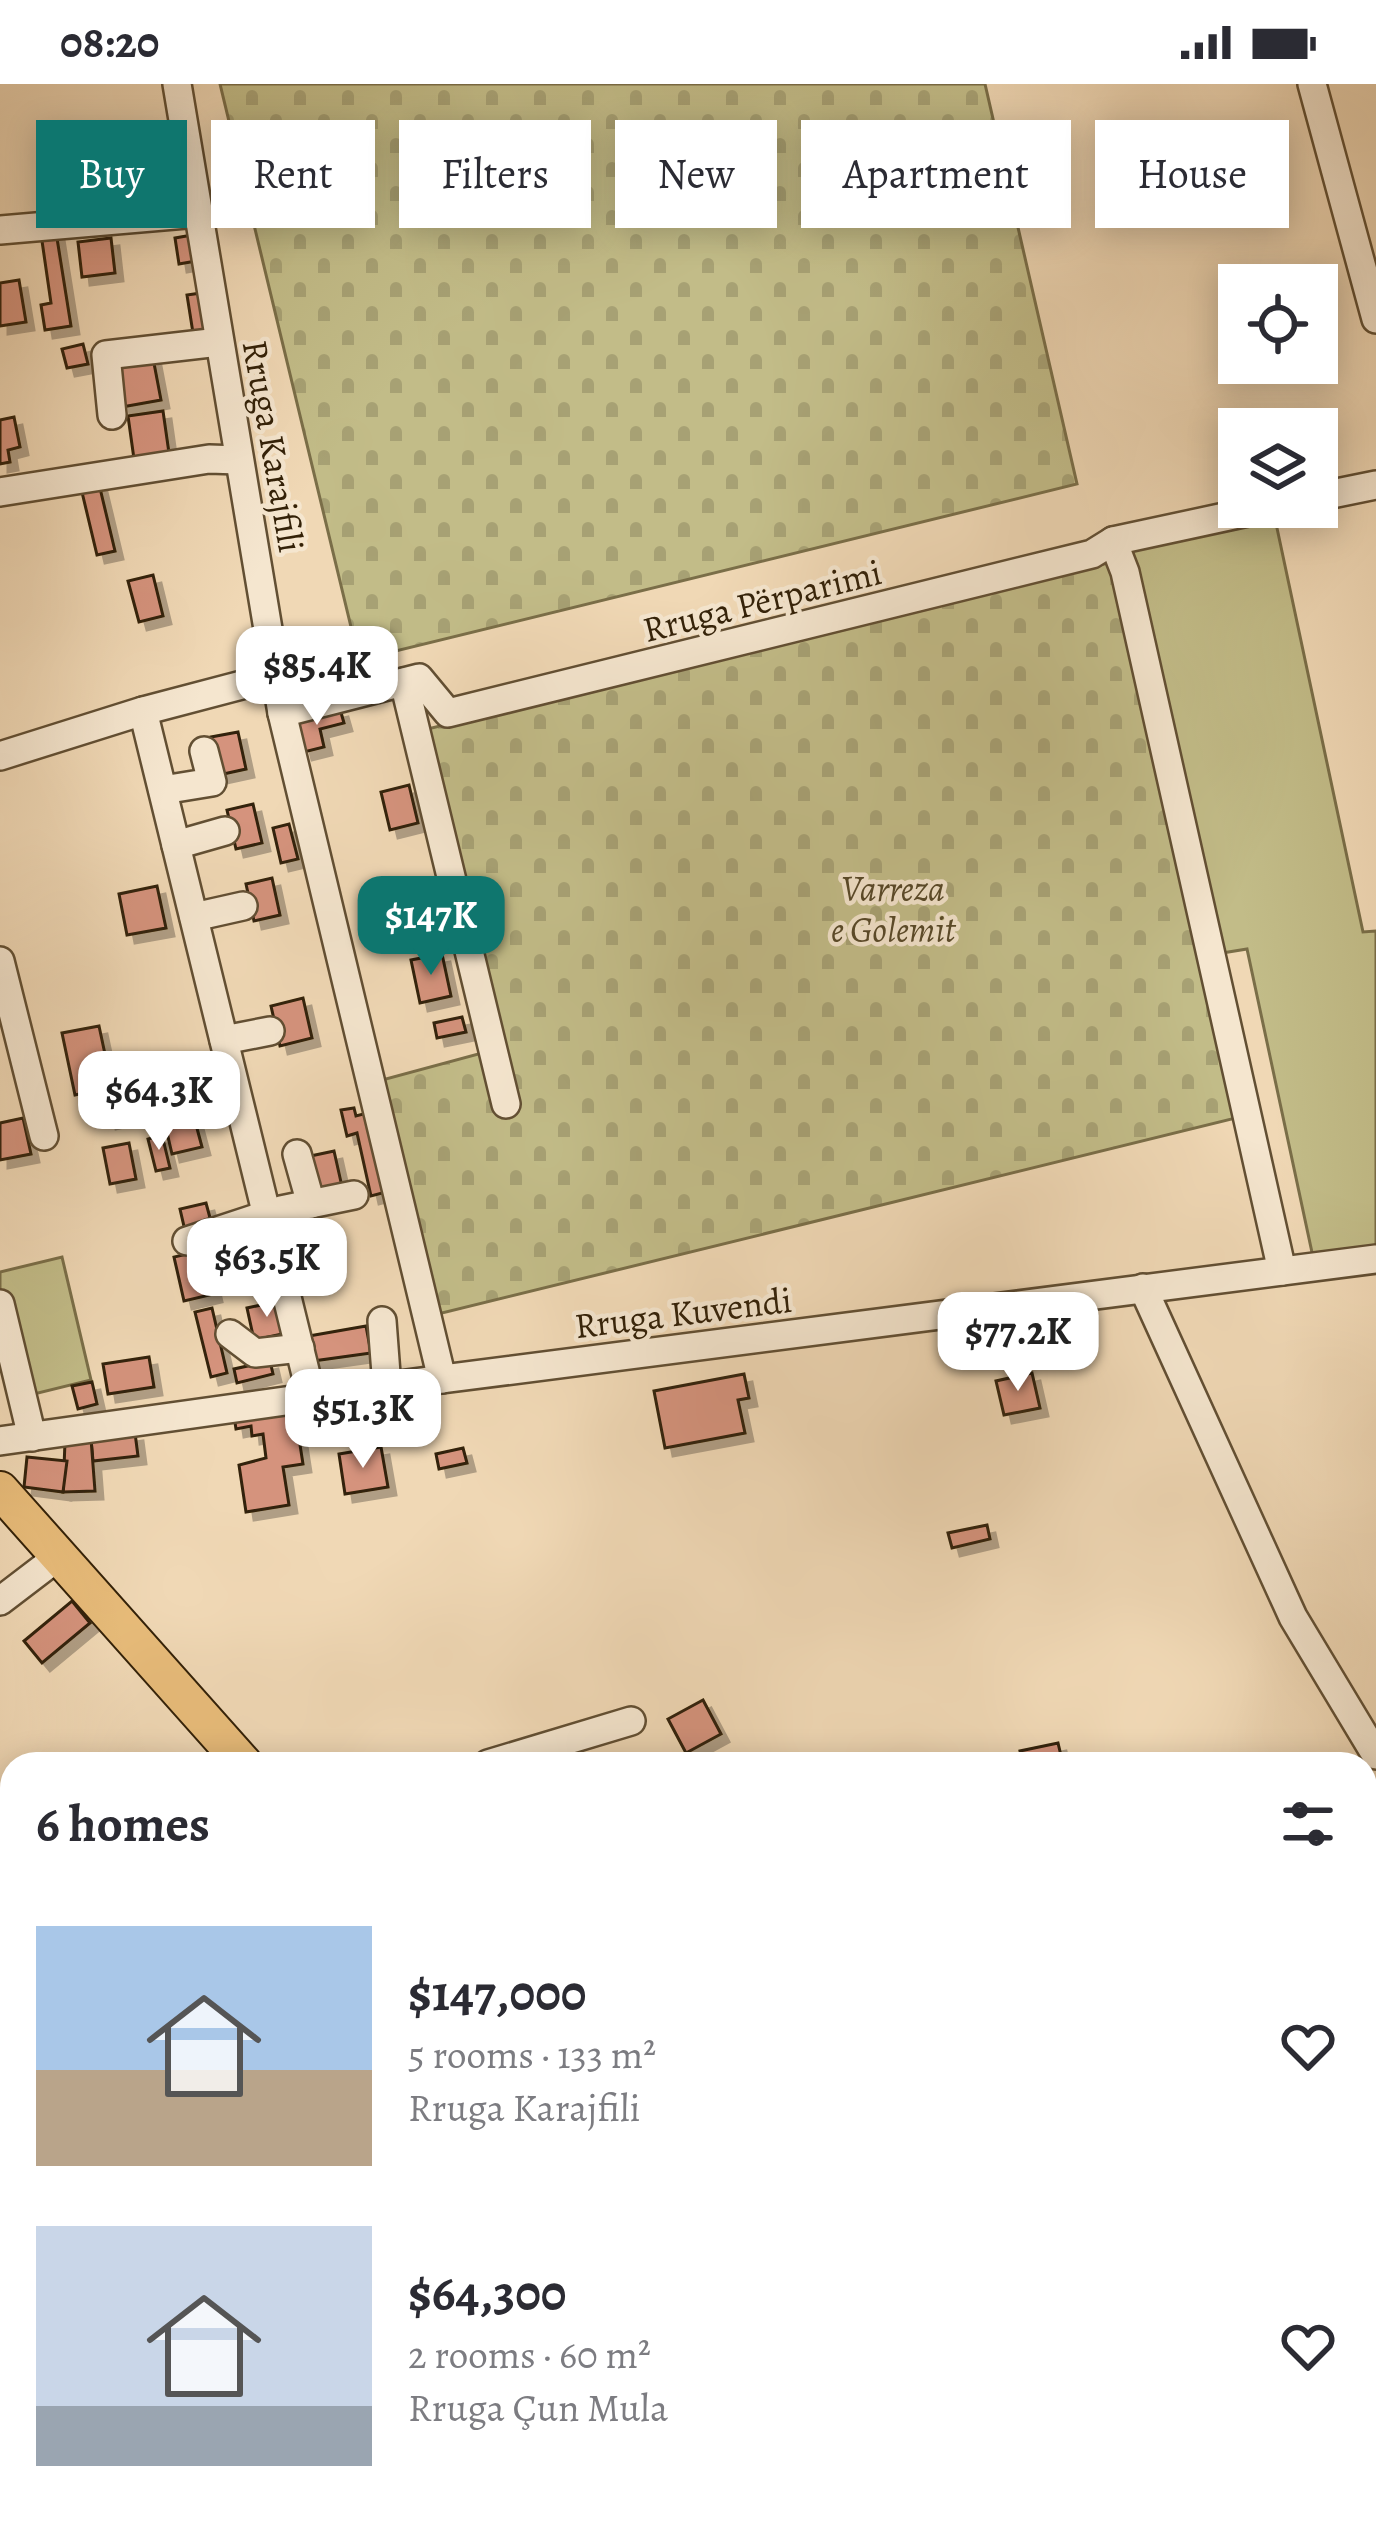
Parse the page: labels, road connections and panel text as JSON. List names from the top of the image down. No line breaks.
{"streets":{"street":["Rruga Karajfili","Rruga Përparimi","Rruga Kuvendi"]},"crossings":[["Rruga Karajfili","Rruga Kuvendi"]],"parks":["Varreza e Golemit"],"page":{"status":"08:20","chip":["Buy","Rent","Filters","New","Apartment","House"],"price":["$85.4K","$147K","$64.3K","$63.5K","$77.2K","$51.3K"],"heading":"6 homes","list":[{"name":"$147,000","note":"5 rooms · 133 m² · Rruga Karajfili"},{"name":"$64,300","note":"2 rooms · 60 m² · Rruga Çun Mula"}]}}
